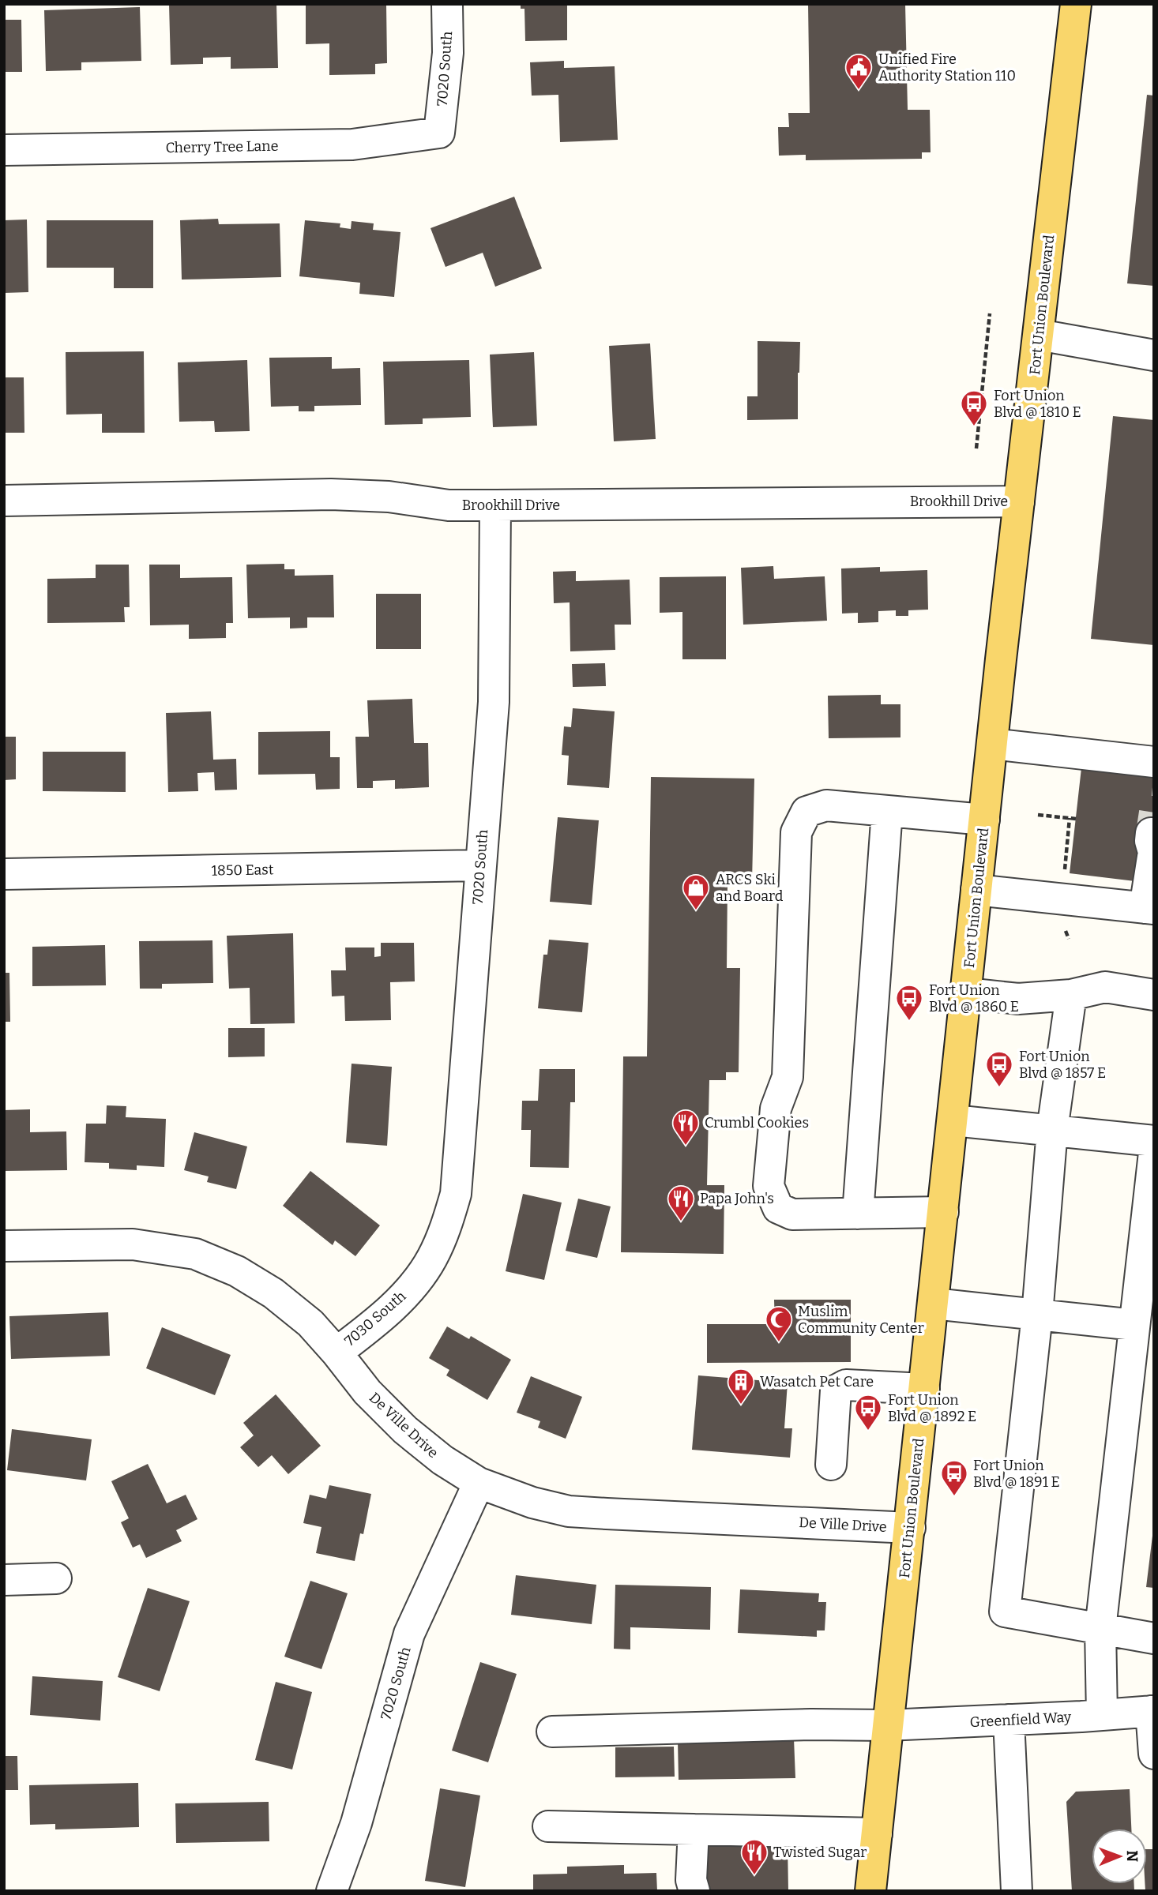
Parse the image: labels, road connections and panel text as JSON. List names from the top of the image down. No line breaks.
{"streets":{"main road":["Fort Union Boulevard"],"street":["7020 South","Cherry Tree Lane","Brookhill Drive","1850 East","7030 South","De Ville Drive","Greenfield Way"]},"crossings":[["7020 South","Cherry Tree Lane"],["7020 South","Brookhill Drive"],["7020 South","1850 East"],["7020 South","7030 South"],["7020 South","De Ville Drive"],["Fort Union Boulevard","Brookhill Drive"],["Fort Union Boulevard","De Ville Drive"],["Fort Union Boulevard","Greenfield Way"],["7030 South","De Ville Drive"]],"places":{"public building":["Unified Fire Authority Station 110"],"bus stop":["Fort Union Blvd @ 1810 E","Fort Union Blvd @ 1860 E","Fort Union Blvd @ 1857 E","Fort Union Blvd @ 1892 E","Fort Union Blvd @ 1891 E"],"shop":["ARCS Ski and Board"],"restaurant":["Crumbl Cookies","Papa John's","Twisted Sugar"],"mosque":["Muslim Community Center"],"building":["Wasatch Pet Care"]},"north":"right"}
